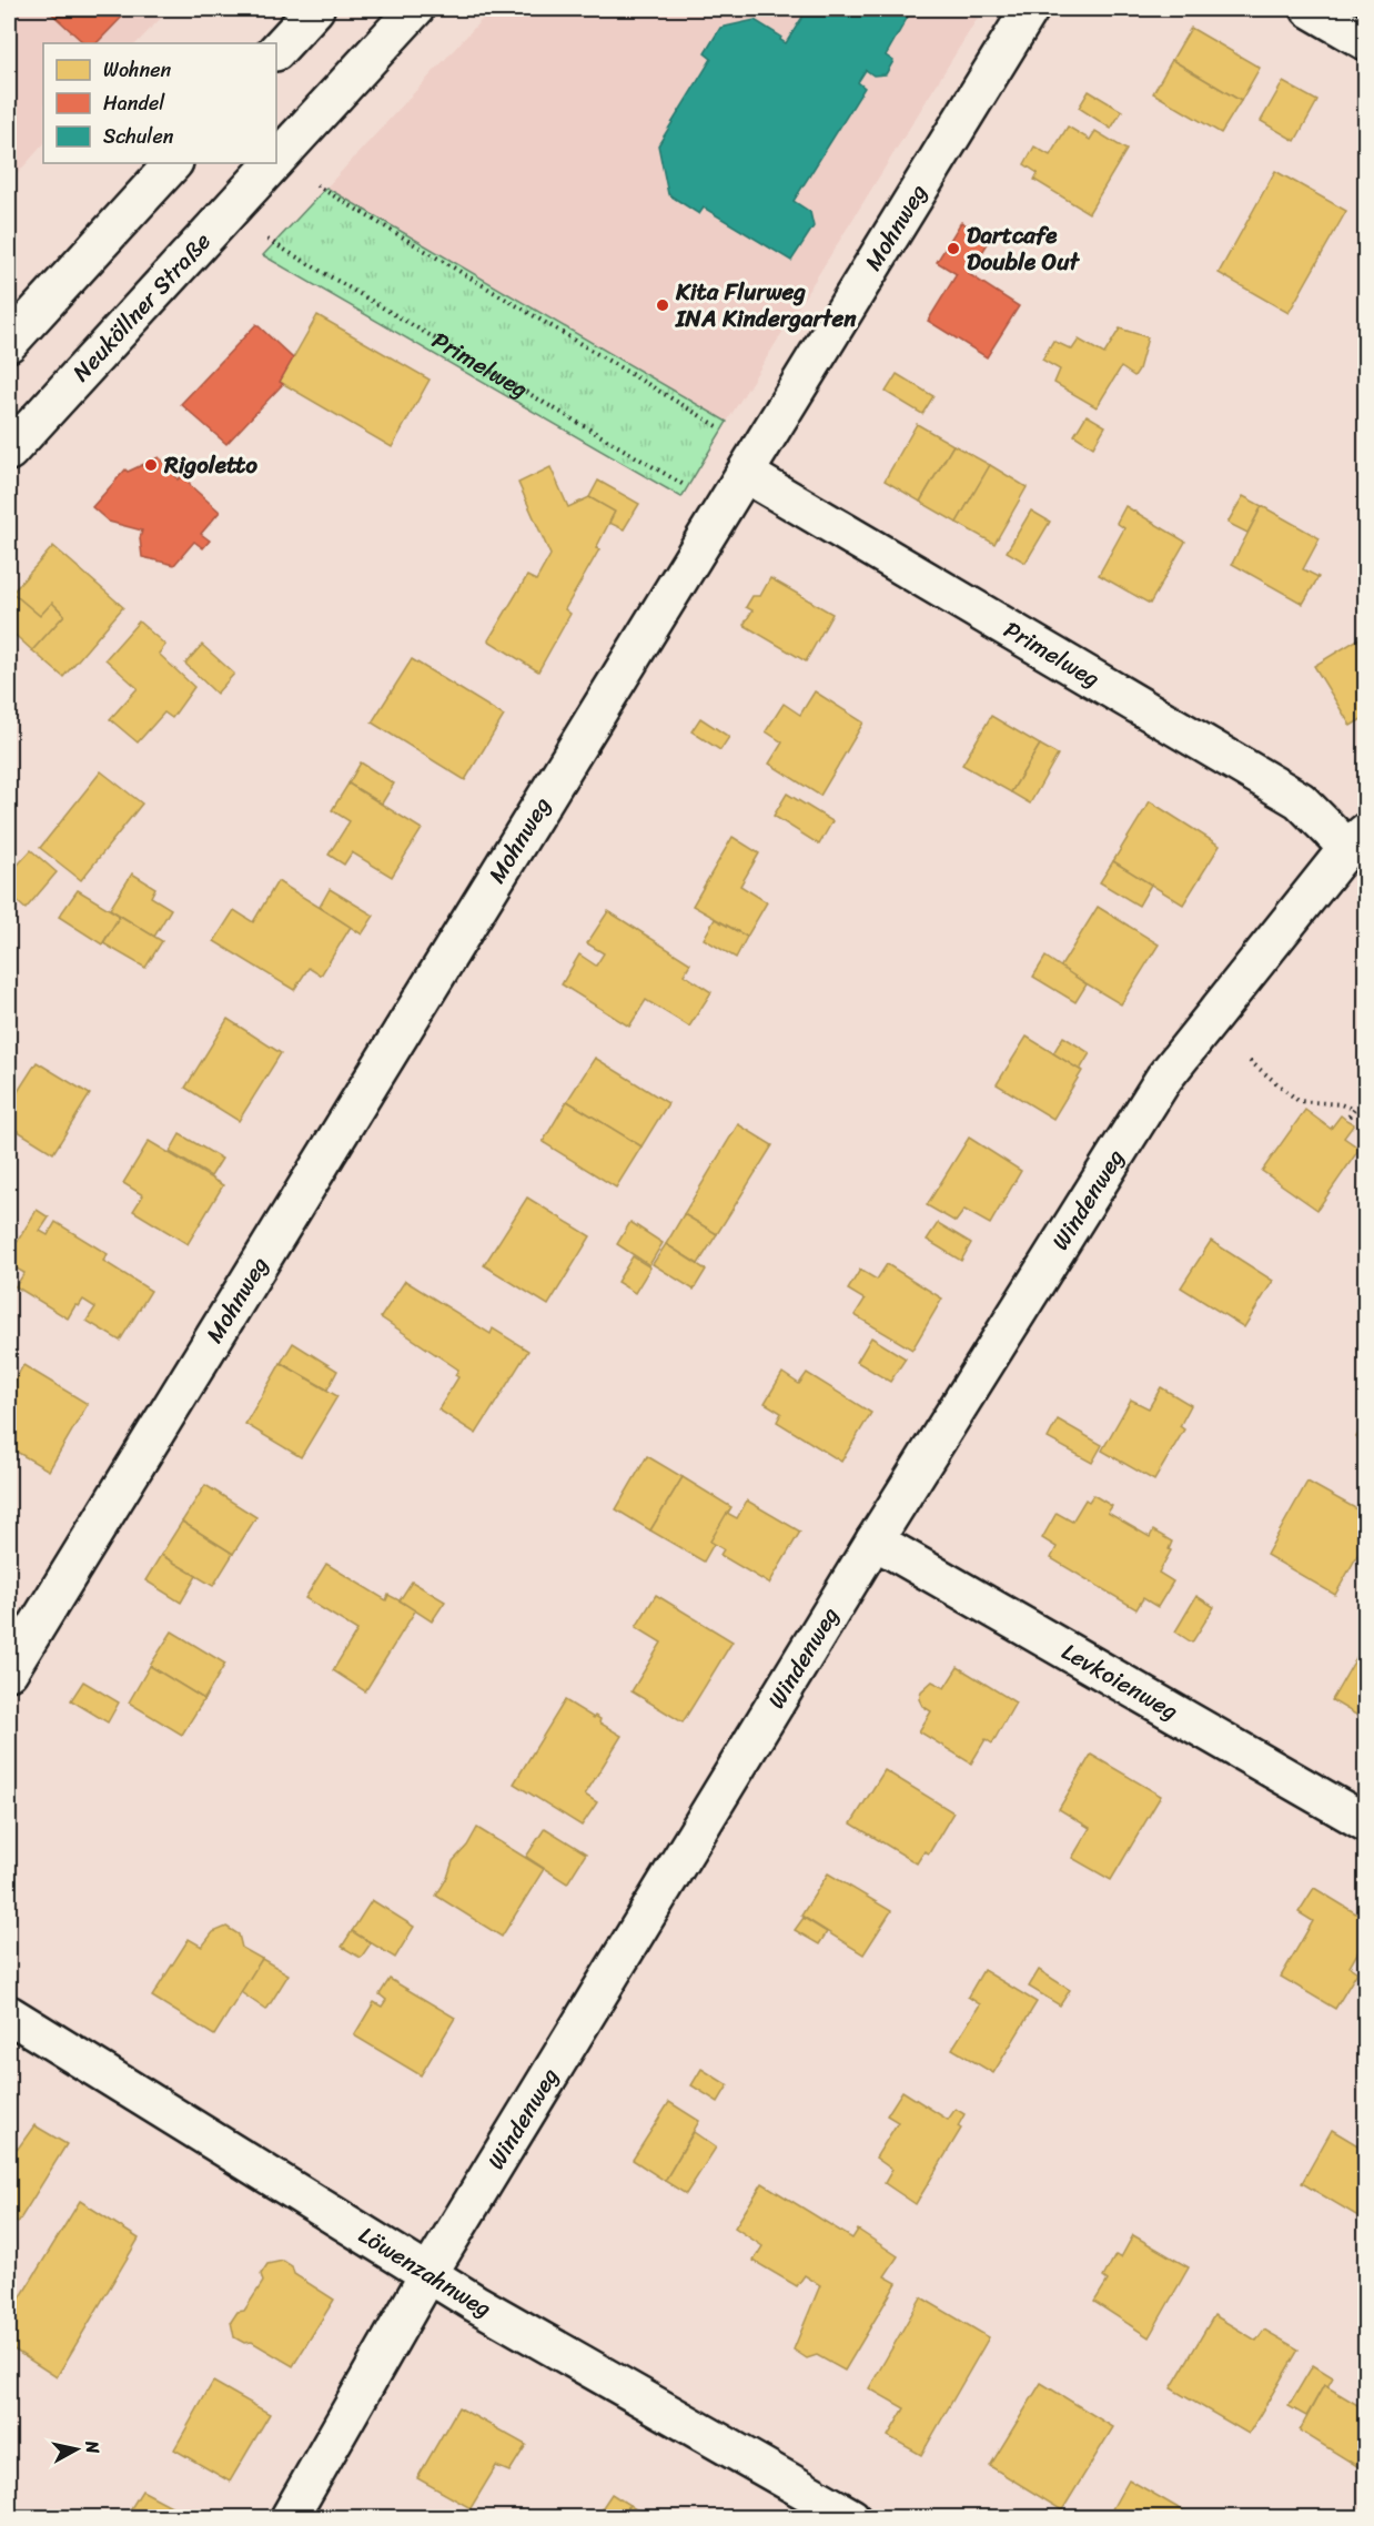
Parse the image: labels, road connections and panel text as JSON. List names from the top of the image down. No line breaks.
{"streets":{"street":["Mohnweg","Neuköllner Straße","Primelweg","Windenweg","Levkoienweg","Löwenzahnweg"]},"crossings":[["Mohnweg","Primelweg"],["Primelweg","Windenweg"],["Windenweg","Levkoienweg"],["Windenweg","Löwenzahnweg"]],"places":["Dartcafe Double Out","Kita Flurweg INA Kindergarten","Rigoletto"],"legend":["Wohnen","Handel","Schulen"],"north":"right"}
